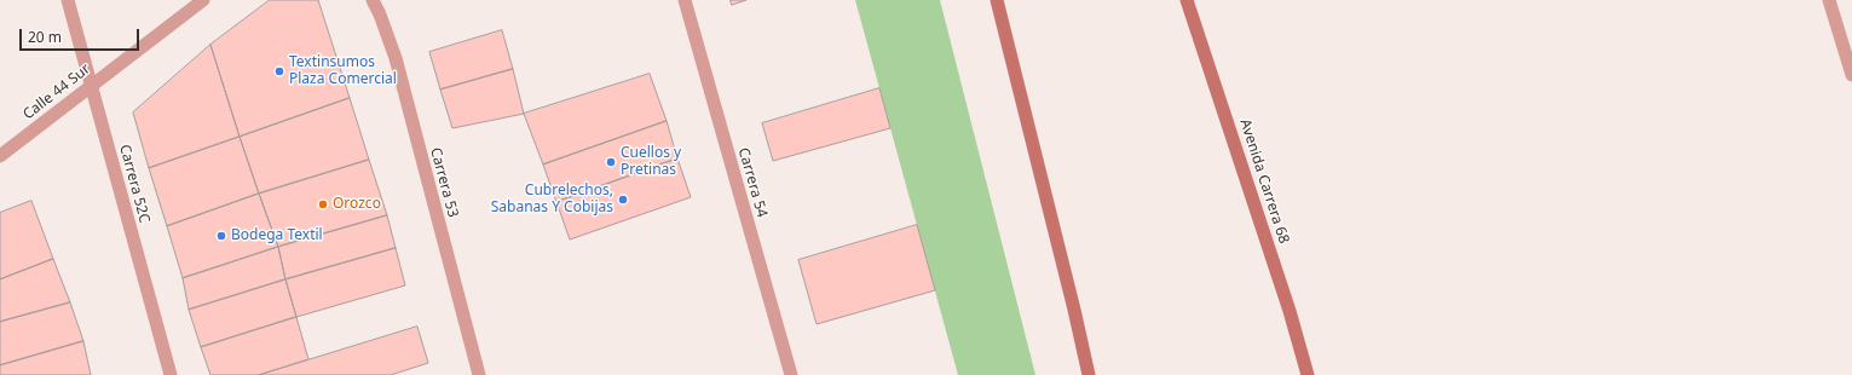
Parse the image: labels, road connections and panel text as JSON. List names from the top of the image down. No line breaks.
{"streets":{"main road":["Avenida Carrera 68"],"street":["Calle 44 Sur","Carrera 53","Carrera 54","Carrera 52C"]},"crossings":[["Calle 44 Sur","Carrera 52C"]],"places":["Textinsumos Plaza Comercial","Cuellos y Pretinas","Cubrelechos, Sabanas Y Cobijas","Orozco","Bodega Textil"],"scale_bar":"20 m"}
